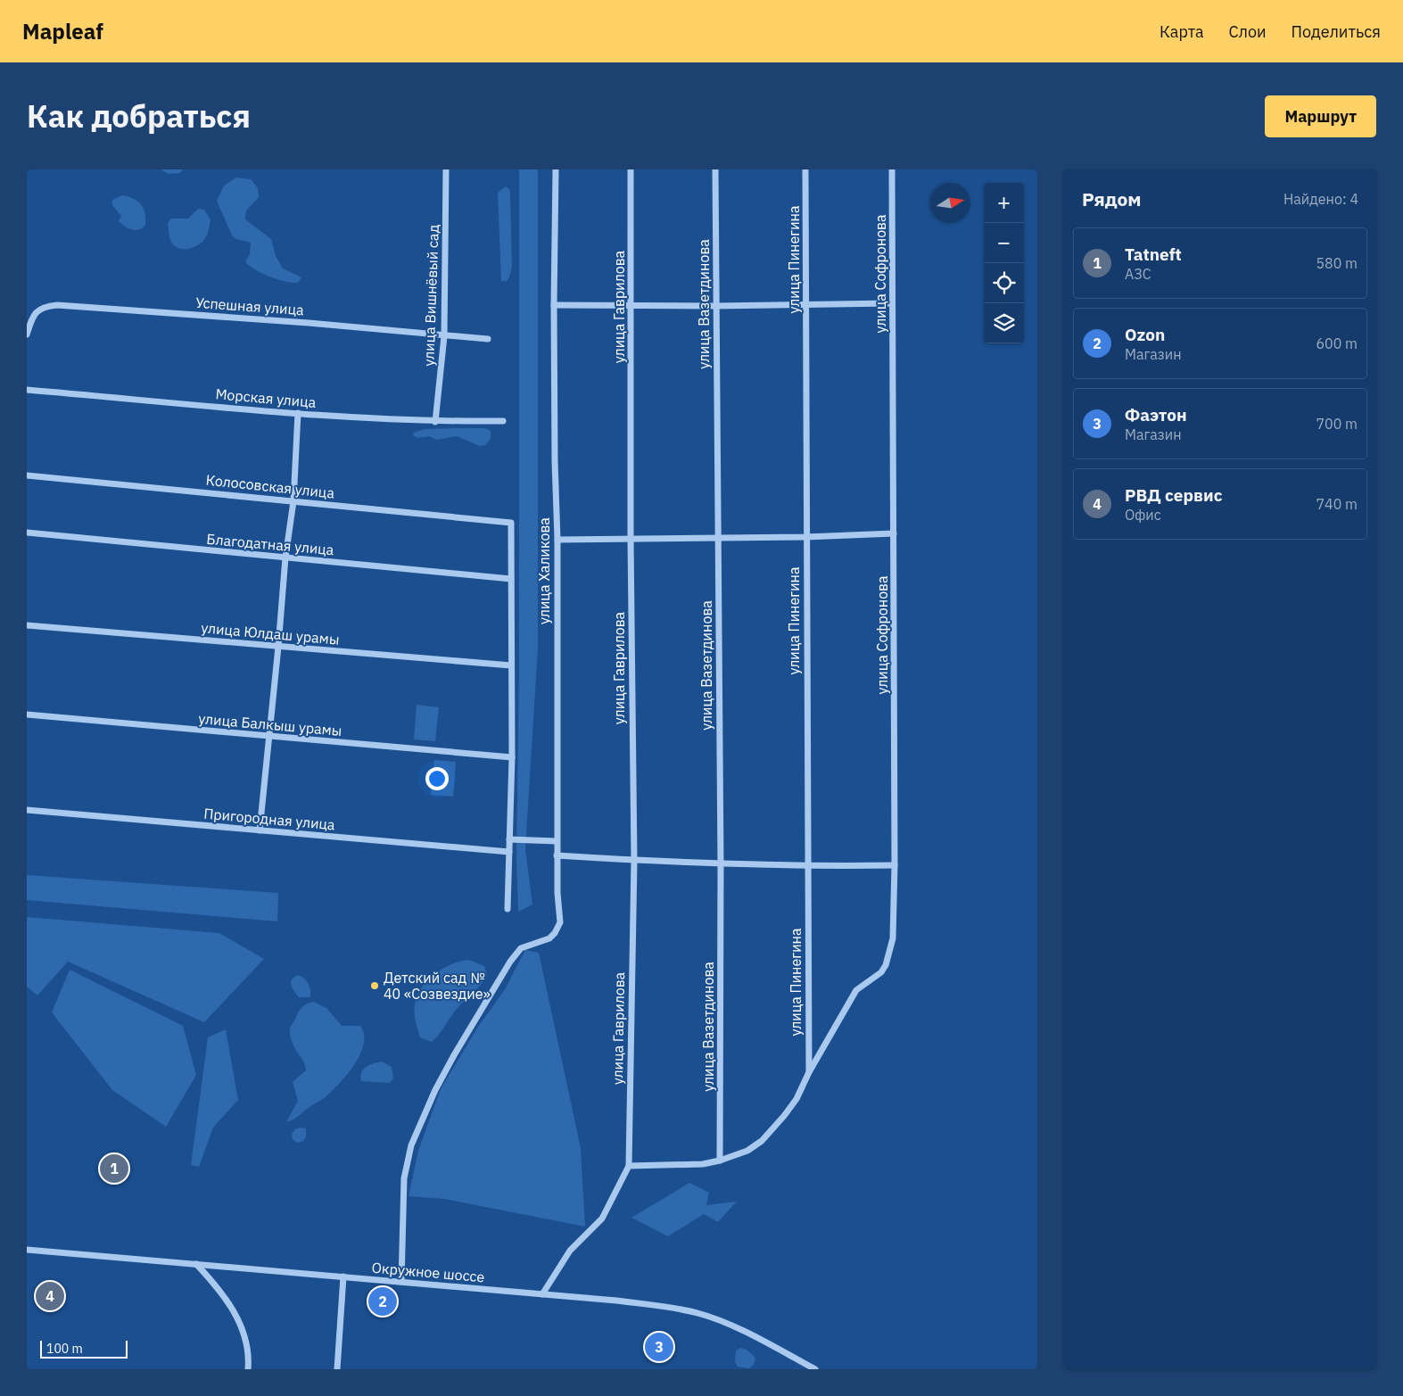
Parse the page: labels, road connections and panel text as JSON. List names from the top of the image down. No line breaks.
{"streets":{"street":["улица Пинегина","улица Софронова","улица Вишнёвый сад","улица Вазетдинова","Успешная улица","улица Гаврилова","Морская улица","Колосовская улица","Благодатная улица","улица Халикова","улица Юлдаш урамы","улица Балкыш урамы","Пригородная улица","Окружное шоссе"]},"crossings":[["улица Пинегина","улица Софронова"],["улица Софронова","улица Вазетдинова"],["улица Софронова","улица Гаврилова"],["улица Вишнёвый сад","Успешная улица"],["улица Вишнёвый сад","Морская улица"],["Колосовская улица","Благодатная улица"],["улица Халикова","Окружное шоссе"]],"places":["Детский сад № 40 «Созвездие»"],"scale_bar":"100 m","north":"right","page":{"header":"Mapleaf","nav":["Карта","Слои","Поделиться"],"title":"Как добраться","buttons":"Маршрут","heading":["Рядом","Найдено: 4"],"map_buttons":["+","−"],"list":[{"mark":"1","name":"Tatneft","note":"АЗС","value":"580 m"},{"mark":"2","name":"Ozon","note":"Магазин","value":"600 m"},{"mark":"3","name":"Фаэтон","note":"Магазин","value":"700 m"},{"mark":"4","name":"РВД сервис","note":"Офис","value":"740 m"}],"pins":["1","4","2","3"],"scale":"100 m"}}
